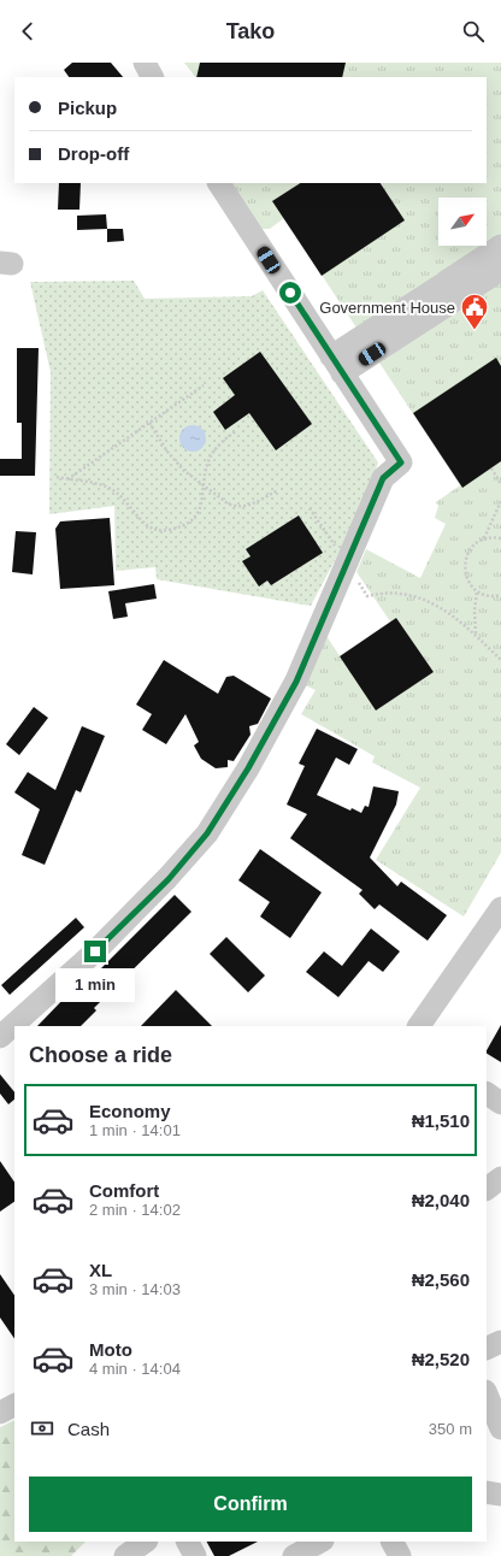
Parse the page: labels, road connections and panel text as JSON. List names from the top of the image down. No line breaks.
{"places":{"public building":["Government House"]},"north":"top right","page":{"header":"Tako","banner":["Pickup","Drop-off"],"bubble":"1 min","heading":"Choose a ride","list":[{"name":"Economy","note":"1 min · 14:01","value":"₦1,510"},{"name":"Comfort","note":"2 min · 14:02","value":"₦2,040"},{"name":"XL","note":"3 min · 14:03","value":"₦2,560"},{"name":"Moto","note":"4 min · 14:04","value":"₦2,520"}],"pay":["Cash","350 m"],"buttons":"Confirm"}}
